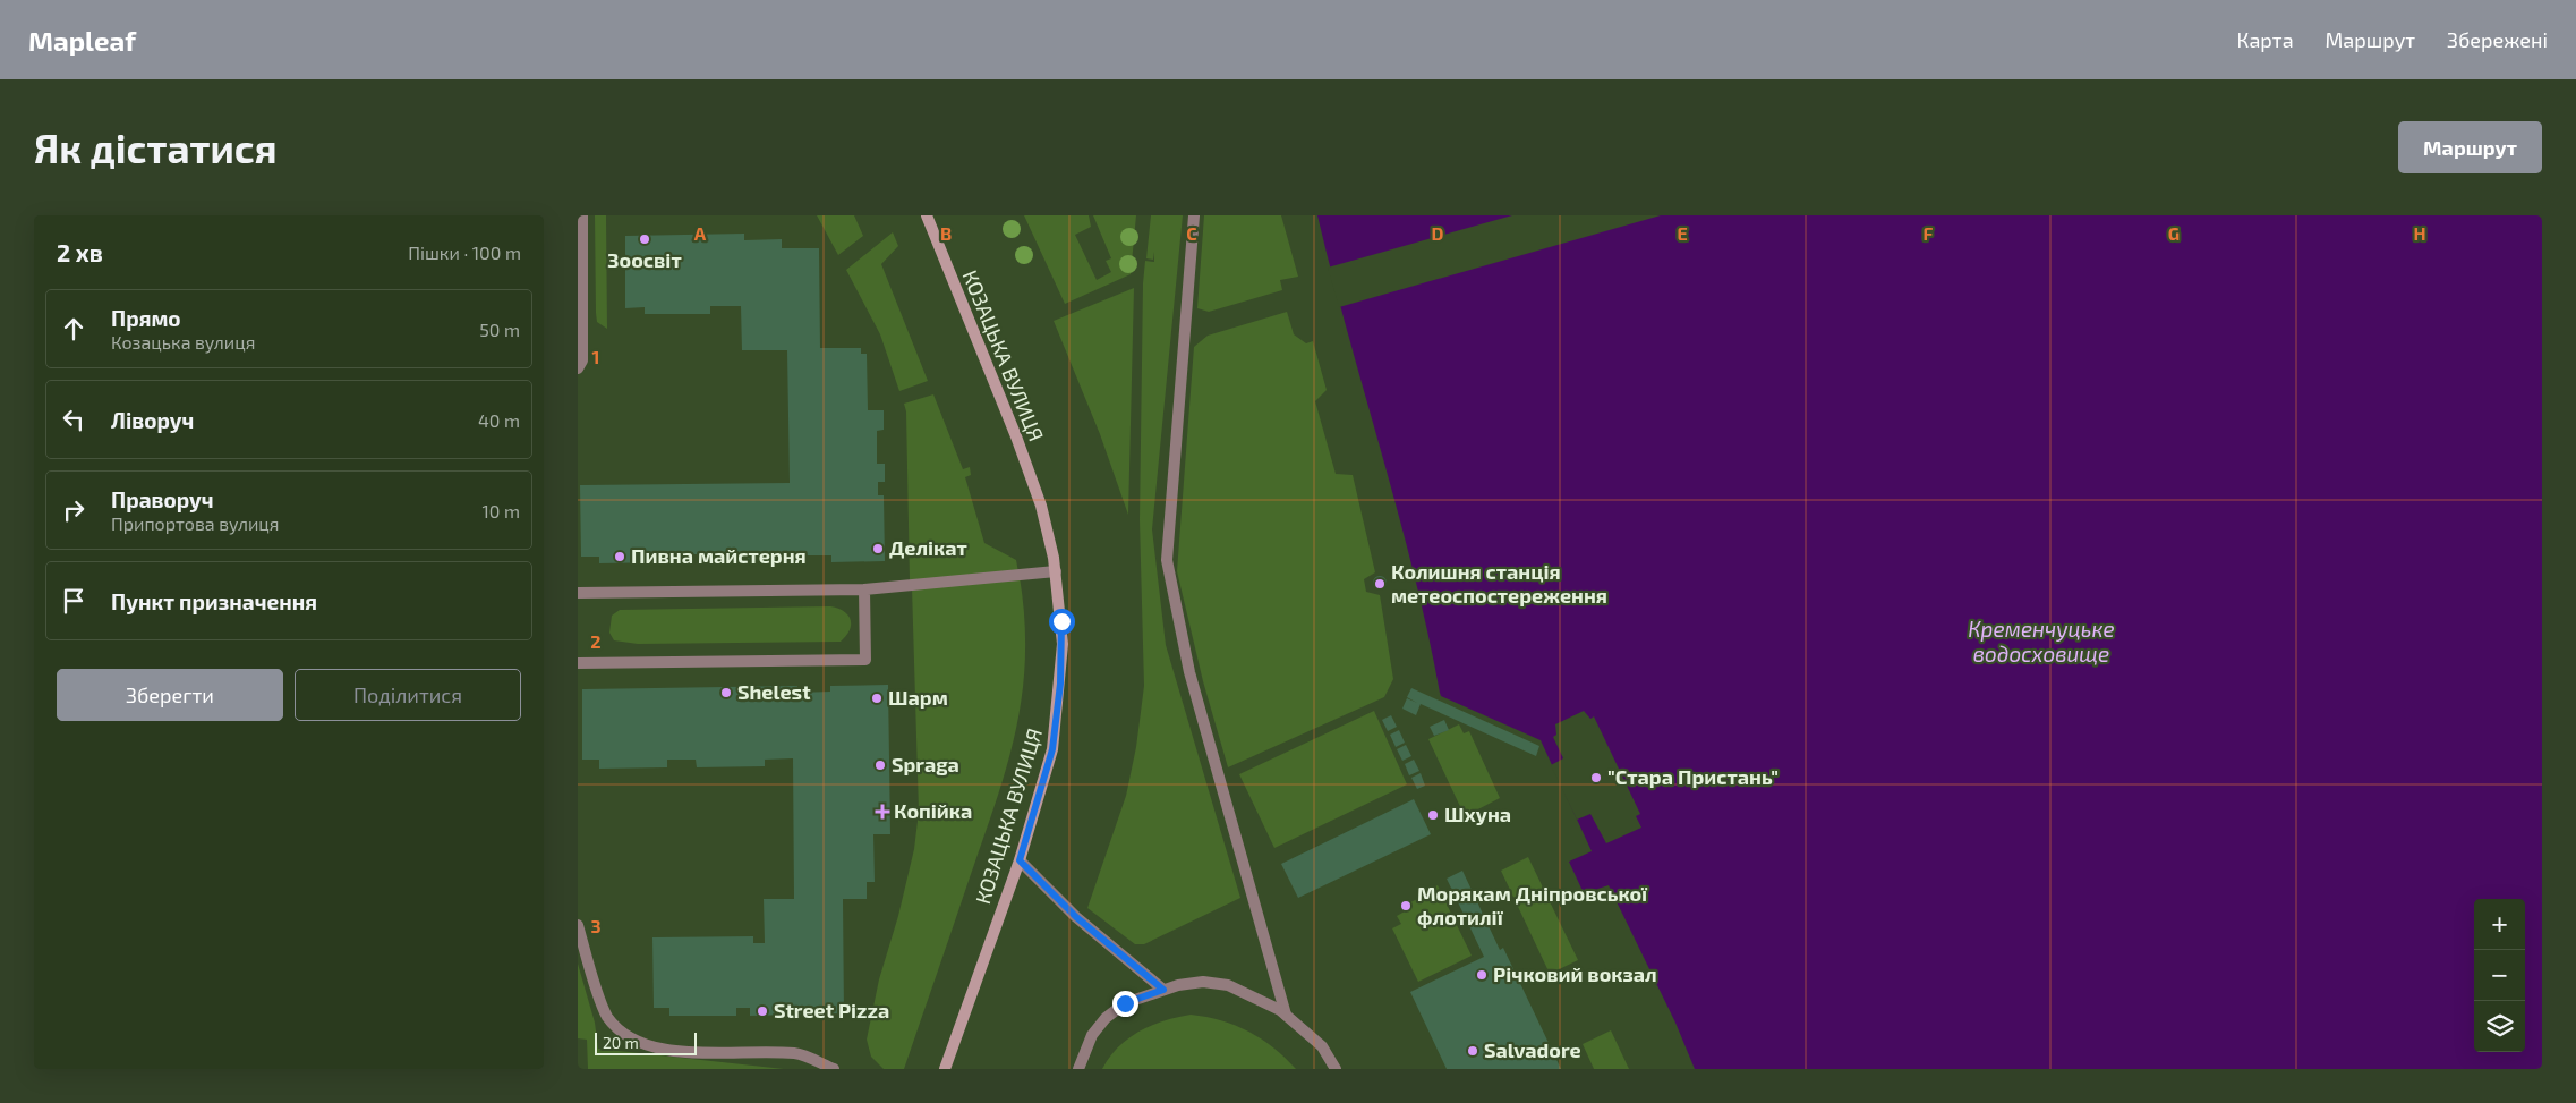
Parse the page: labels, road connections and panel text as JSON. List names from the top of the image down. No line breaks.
{"streets":{"main road":["КОЗАЦЬКА ВУЛИЦЯ"]},"water":["Кременчуцьке водосховище"],"places":{"other":["Зоосвіт","Делікат","Пивна майстерня","Колишня станція метеоспостереження","Shelest","Шарм","Spraga","\"Стара Пристань\"","Шхуна","Морякам Дніпровської флотилії","Річковий вокзал","Street Pizza","Salvadore"],"health":["Копійка"]},"scale_bar":"20 m","page":{"header":"Mapleaf","nav":["Карта","Маршрут","Збережені"],"buttons":["Маршрут",["Зберегти","Поділитися"]],"title":"Як дістатися","heading":["2 хв","Пішки · 100 m"],"list":[["Прямо","Козацька вулиця","50 m"],["Ліворуч","40 m"],["Праворуч","Припортова вулиця","10 m"],"Пункт призначення"],"map_buttons":["+","−"],"scale":"20 m"},"grid":{"columns":["A","B","C","D","E","F","G","H"],"rows":["1","2","3"]}}
